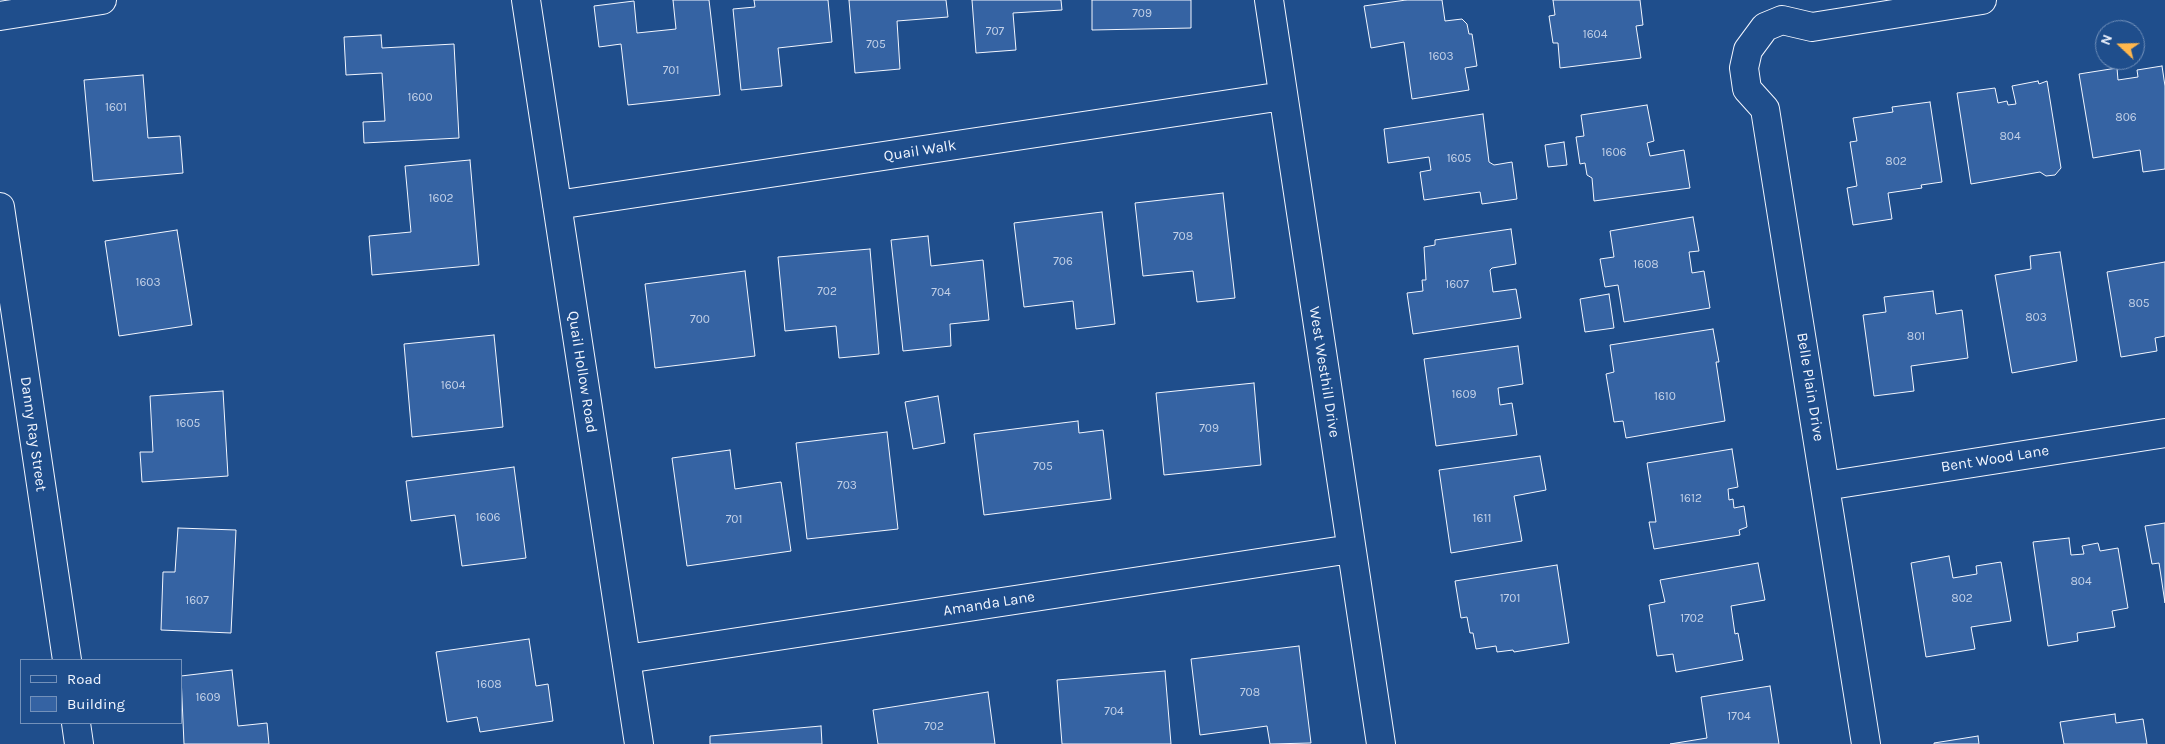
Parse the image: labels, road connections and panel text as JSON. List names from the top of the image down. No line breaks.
{"streets":{"street":["Quail Walk","Quail Hollow Road","West Westhill Drive","Belle Plain Drive","Danny Ray Street","Bent Wood Lane","Amanda Lane"]},"crossings":[["Quail Walk","Quail Hollow Road"],["Quail Walk","West Westhill Drive"],["Quail Hollow Road","Amanda Lane"],["West Westhill Drive","Amanda Lane"],["Belle Plain Drive","Bent Wood Lane"]],"house_numbers":["709","707","1604","705","1603","701","1600","1601","806","804","1606","1605","802","1602","708","706","1608","1603","1607","702","704","805","803","700","801","1604","1609","1610","1605","709","705","703","1612","1606","1611","701","804","1701","802","1607","1702","1608","708","1609","704","1704","702"],"legend":["Road","Building"],"north":"left"}
